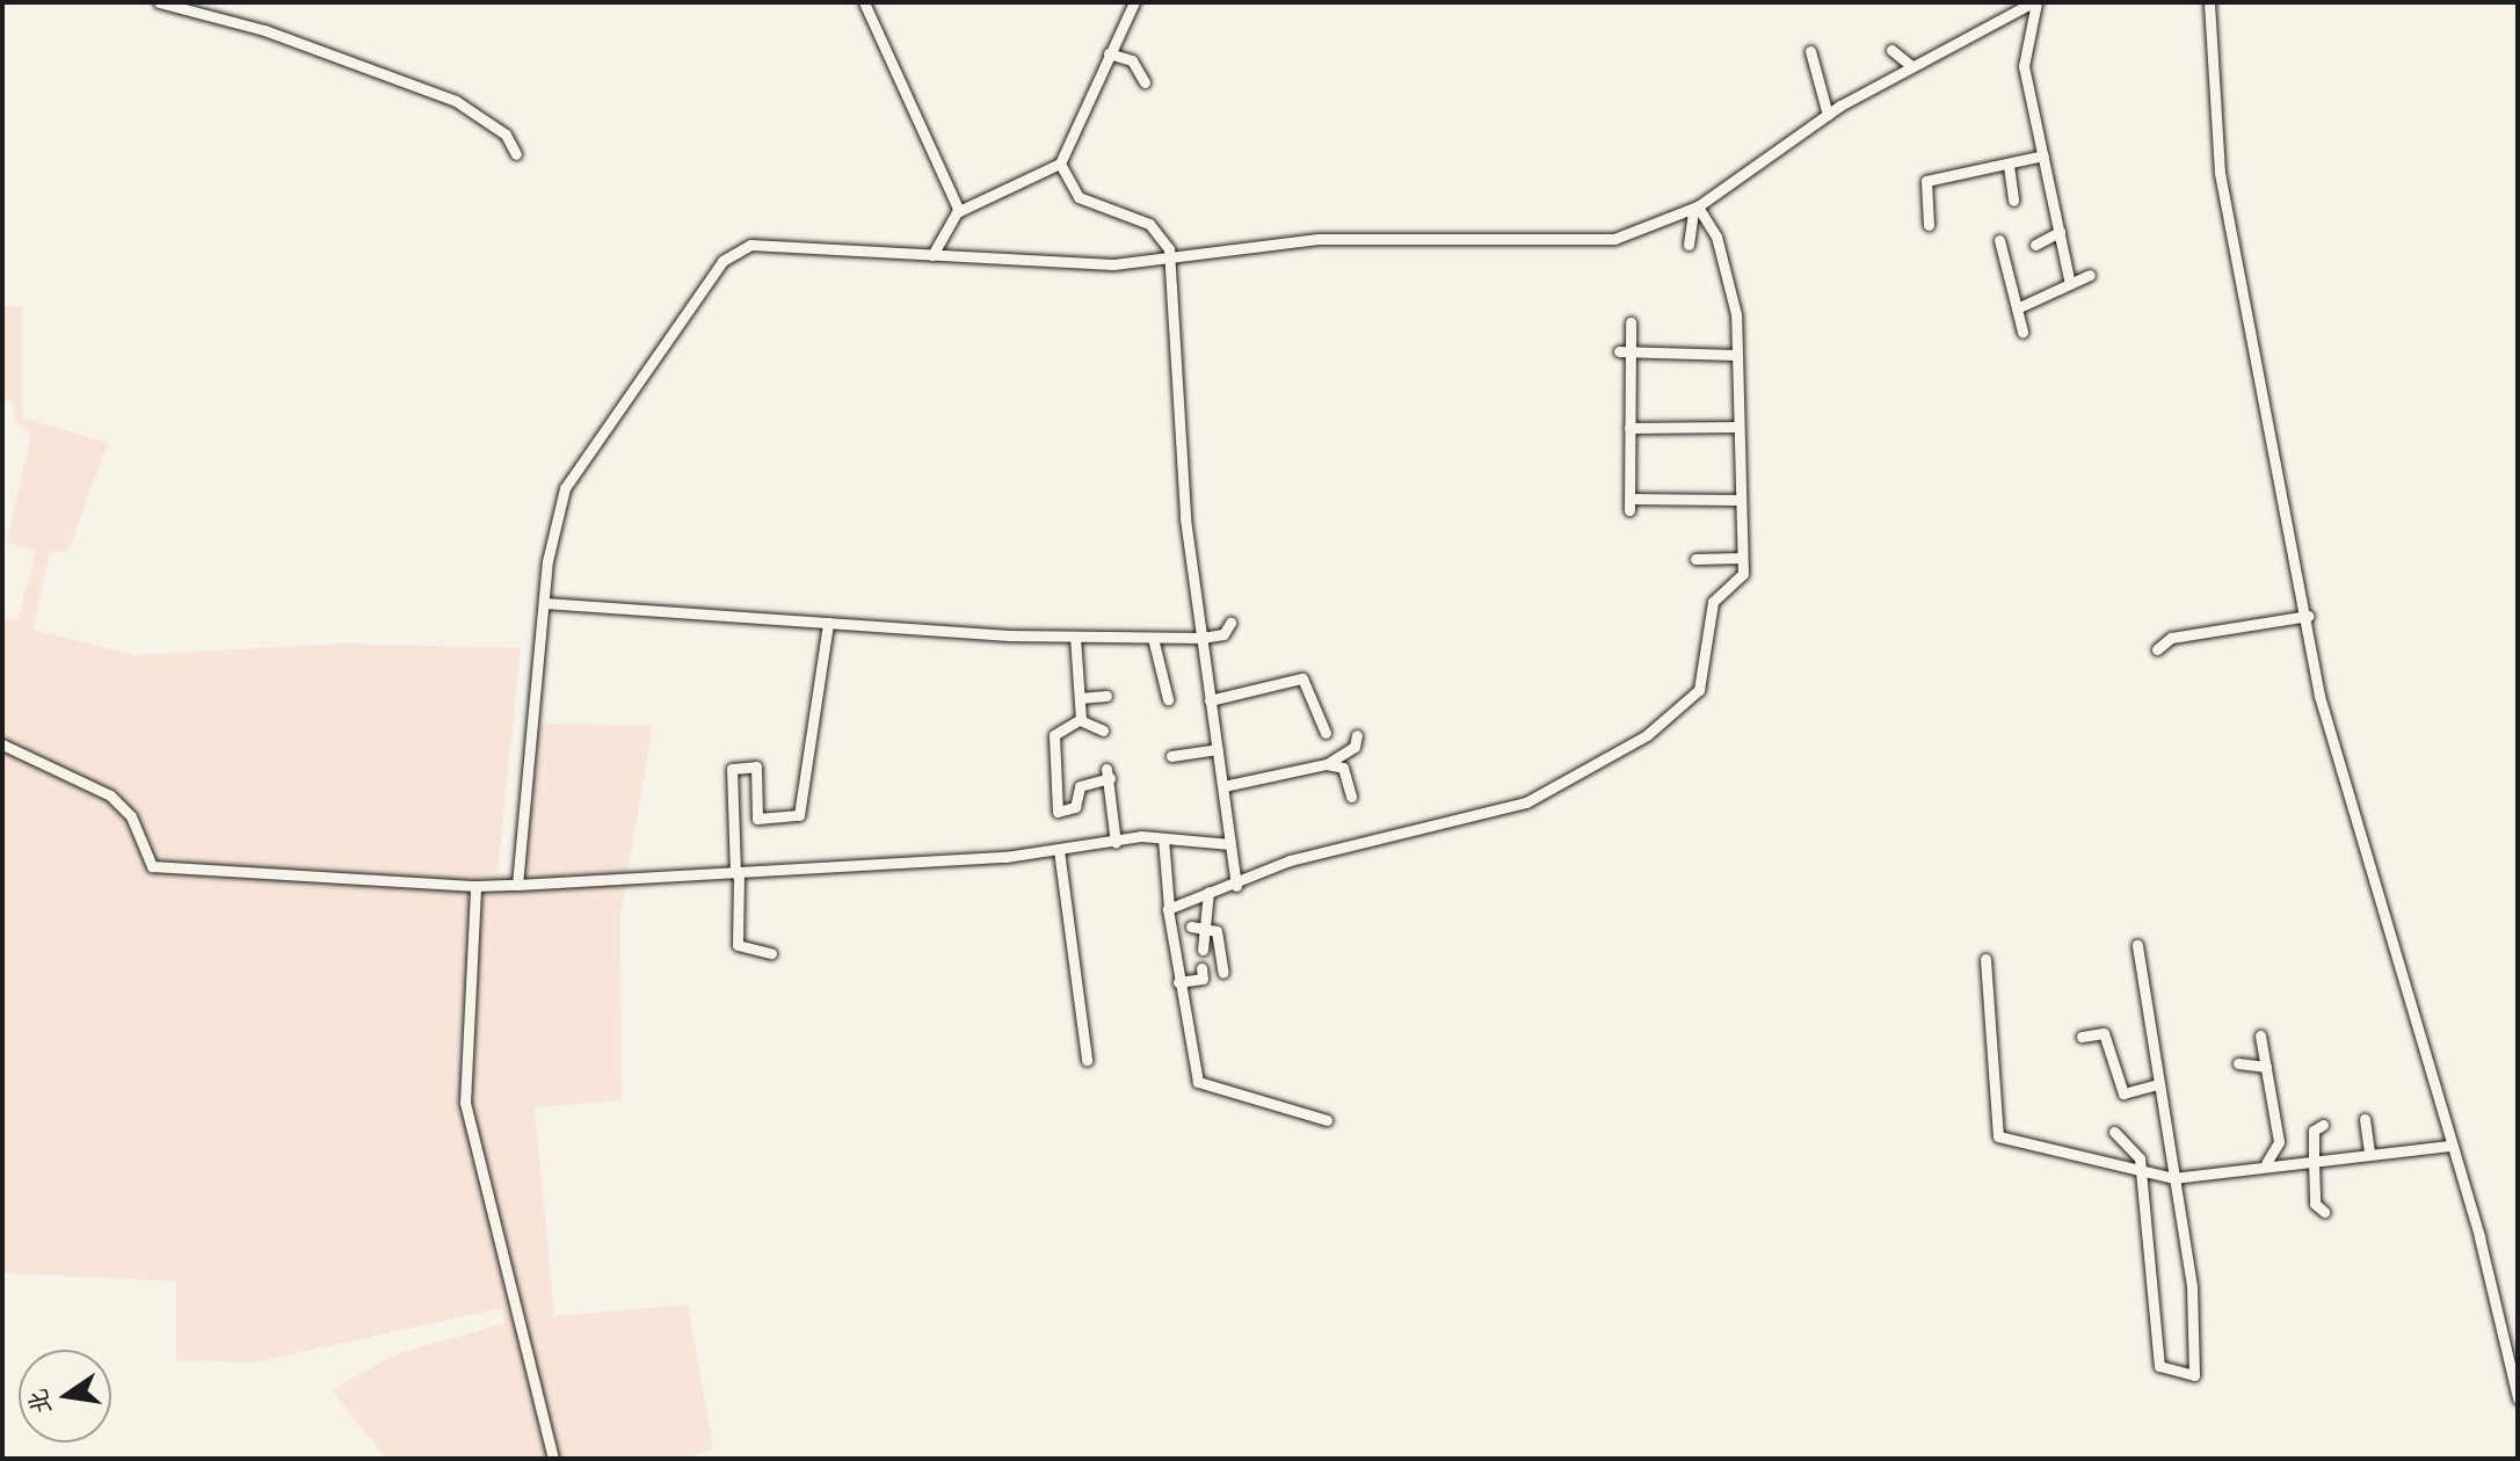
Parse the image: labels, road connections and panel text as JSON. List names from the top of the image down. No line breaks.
{"north":"left"}
